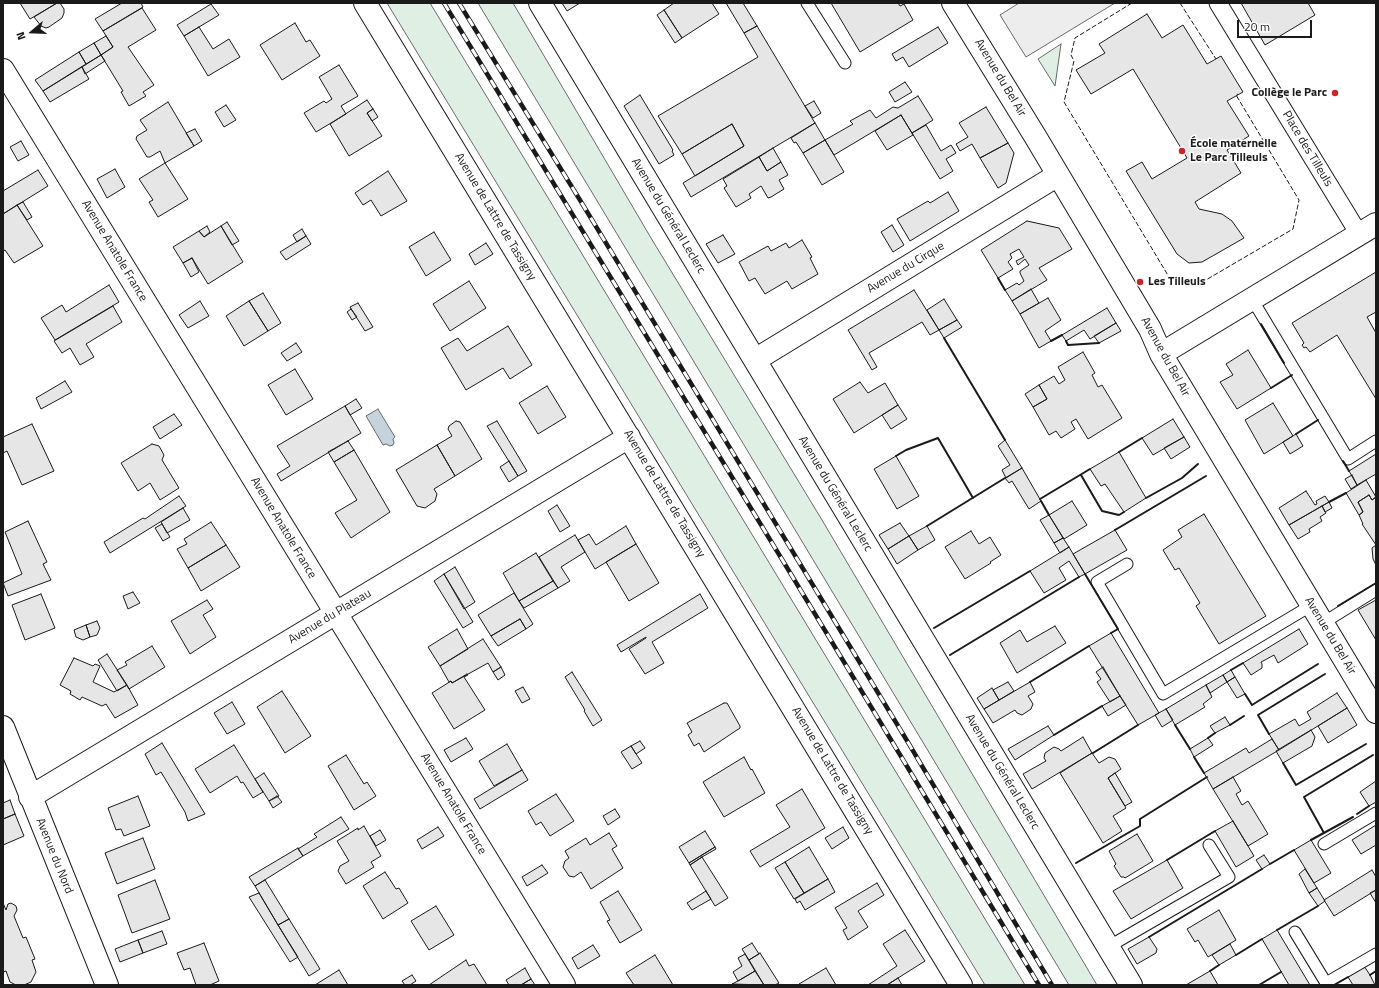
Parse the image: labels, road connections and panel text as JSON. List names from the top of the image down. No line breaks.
{"streets":{"street":["Avenue du Bel Air","Place des Tilleuls","Avenue du Général Leclerc","Avenue de Lattre de Tassigny","Avenue Anatole France","Avenue du Cirque","Avenue du Plateau","Avenue du Nord"]},"crossings":[["Avenue du Bel Air","Place des Tilleuls"],["Avenue du Bel Air","Avenue du Cirque"],["Avenue du Général Leclerc","Avenue du Cirque"],["Avenue de Lattre de Tassigny","Avenue du Plateau"],["Avenue Anatole France","Avenue du Plateau"],["Avenue du Plateau","Avenue du Nord"]],"places":["Collège le Parc","École maternelle Le Parc Tilleuls","Les Tilleuls"],"scale_bar":"20 m","north":"left"}
